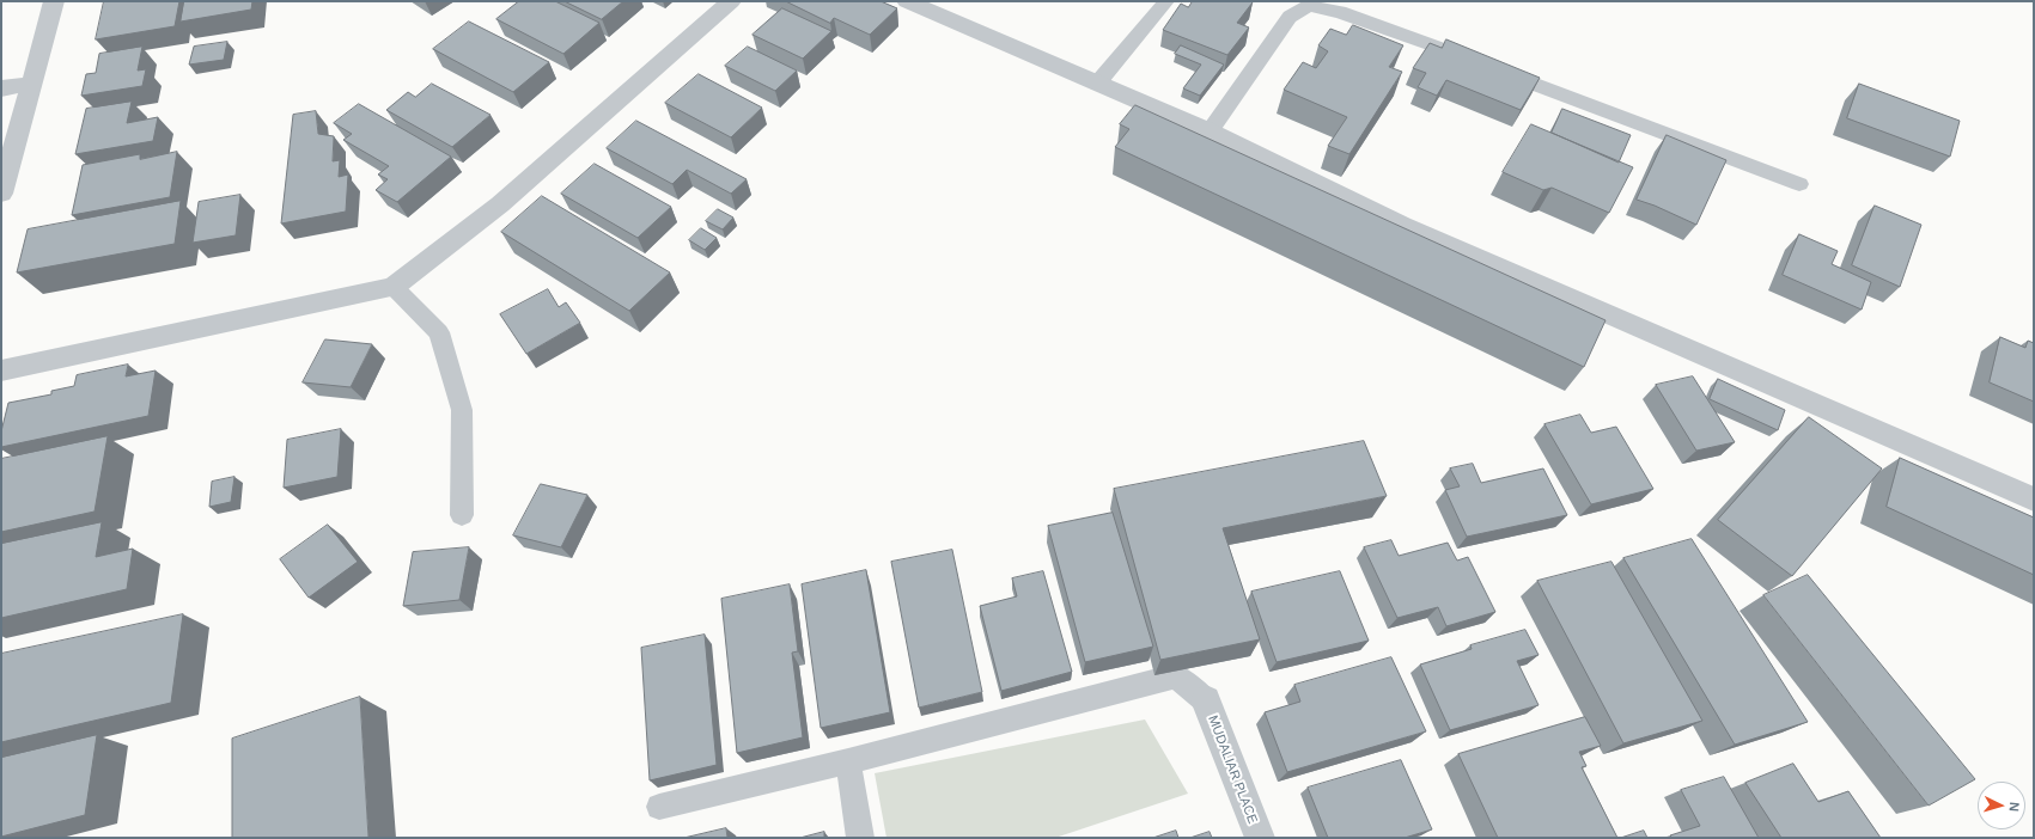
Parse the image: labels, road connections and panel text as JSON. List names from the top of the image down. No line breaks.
{"streets":{"street":["MUDALIAR PLACE"]},"north":"right"}
